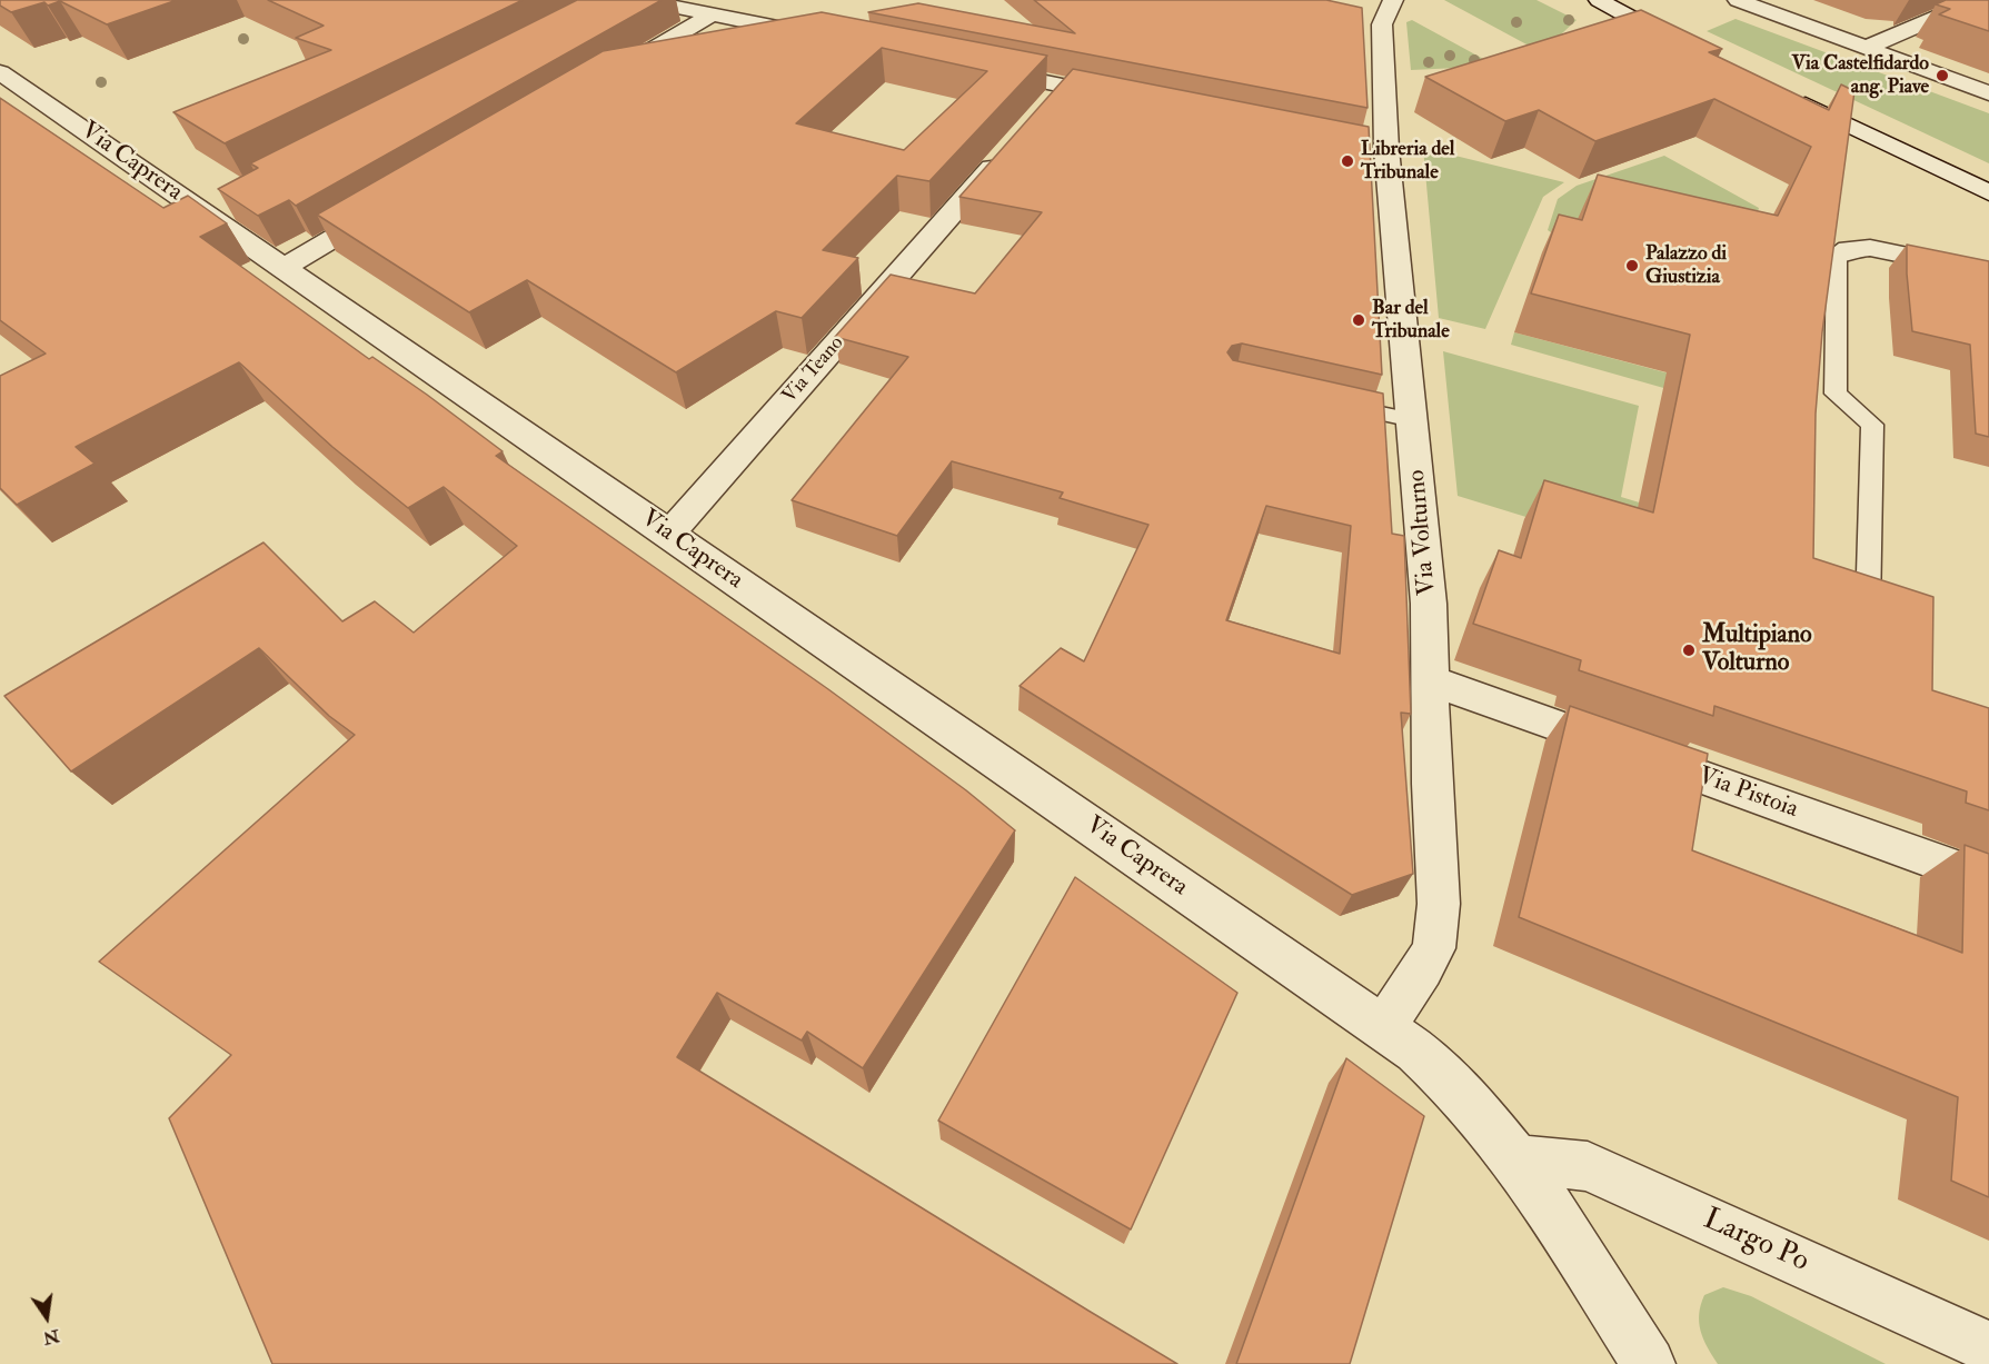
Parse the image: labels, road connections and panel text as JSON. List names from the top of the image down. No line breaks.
{"streets":{"street":["Via Caprera","Via Teano","Via Volturno","Via Pistoia","Largo Po"]},"crossings":[["Via Caprera","Via Teano"],["Via Caprera","Via Volturno"],["Via Volturno","Via Pistoia"]],"places":["Via Castelfidardo ang. Piave","Libreria del Tribunale","Palazzo di Giustizia","Bar del Tribunale","Multipiano Volturno"],"north":"bottom"}
